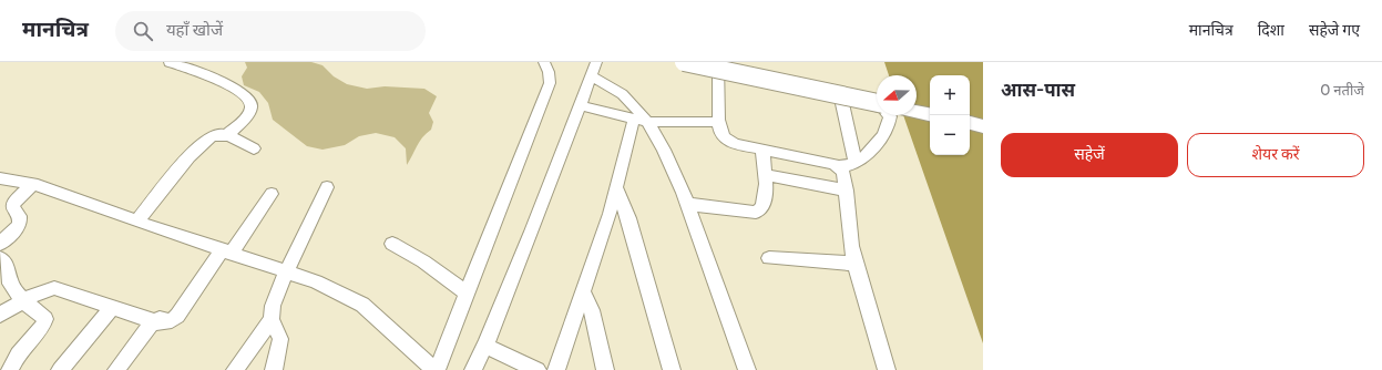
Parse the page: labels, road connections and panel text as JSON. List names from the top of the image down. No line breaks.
{"north":"left","page":{"header":"मानचित्र","search":"यहाँ खोजें","nav":["मानचित्र","दिशा","सहेजे गए"],"heading":["आस-पास","0 नतीजे"],"map_buttons":["+","−"],"buttons":["सहेजें","शेयर करें"]}}
